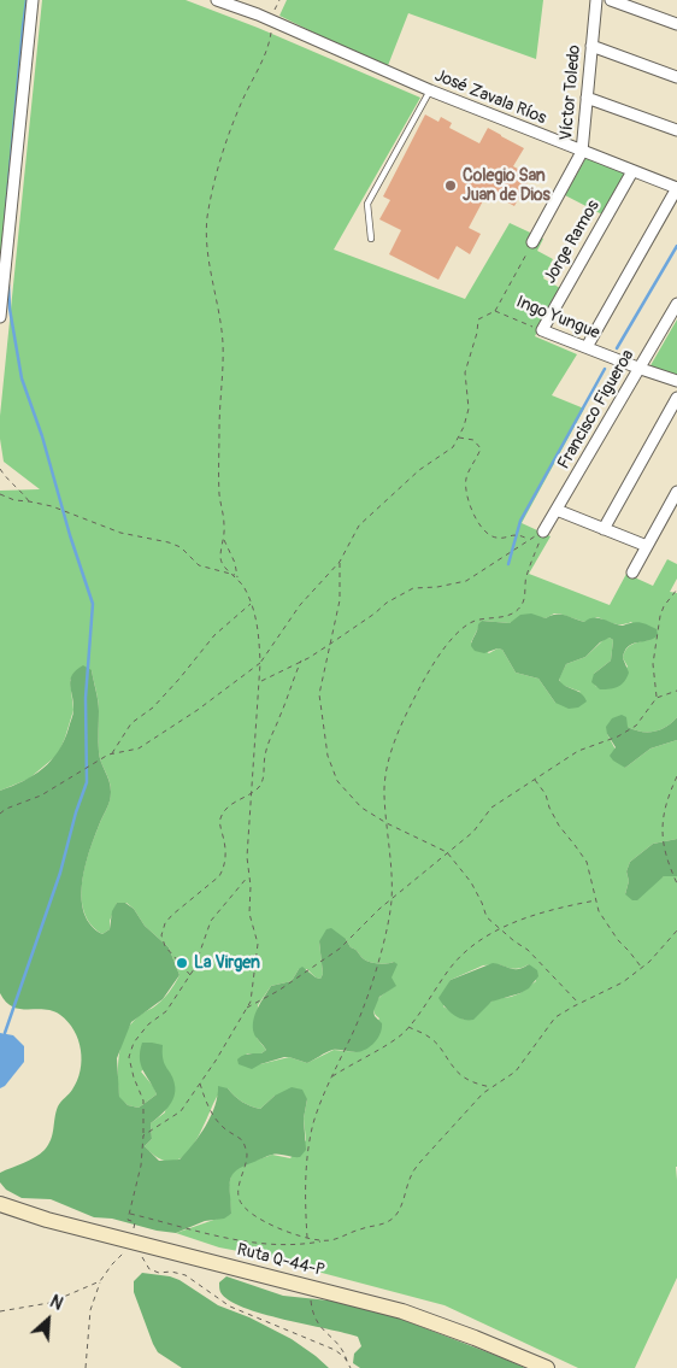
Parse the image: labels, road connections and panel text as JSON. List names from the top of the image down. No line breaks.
{"streets":{"street":["Víctor Toledo","José Zavala Ríos","Jorge Ramos","Ingo Yungue","Francisco Figueroa","Ruta Q-44-P"]},"crossings":[["Víctor Toledo","José Zavala Ríos"],["José Zavala Ríos","Jorge Ramos"],["Jorge Ramos","Ingo Yungue"],["Ingo Yungue","Francisco Figueroa"]],"places":["Colegio San Juan de Dios","La Virgen"],"north":"top right"}
